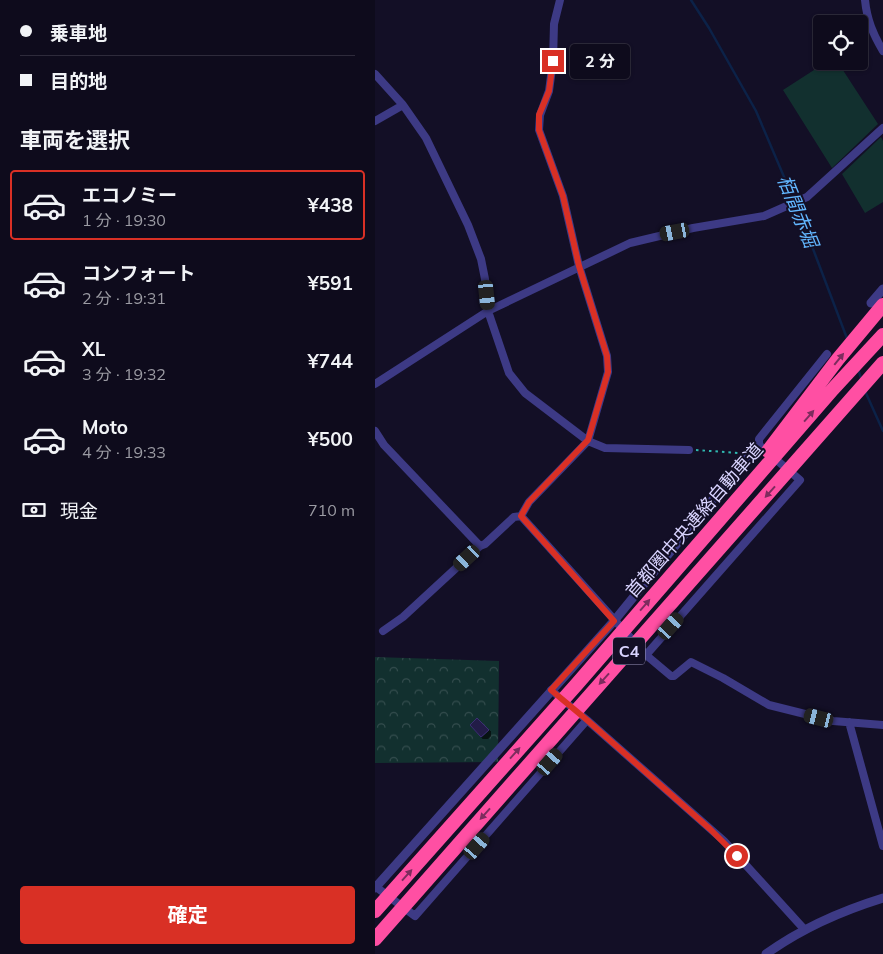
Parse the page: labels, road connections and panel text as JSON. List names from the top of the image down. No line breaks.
{"streets":{"highway":["首都圏中央連絡自動車道","C4"]},"water":["栢間赤堀"],"page":{"banner":["乗車地","目的地"],"bubble":"2 分","heading":"車両を選択","list":[{"name":"エコノミー","note":"1 分 · 19:30","value":"¥438"},{"name":"コンフォート","note":"2 分 · 19:31","value":"¥591"},{"name":"XL","note":"3 分 · 19:32","value":"¥744"},{"name":"Moto","note":"4 分 · 19:33","value":"¥500"}],"pay":["現金","710 m"],"buttons":"確定"}}
